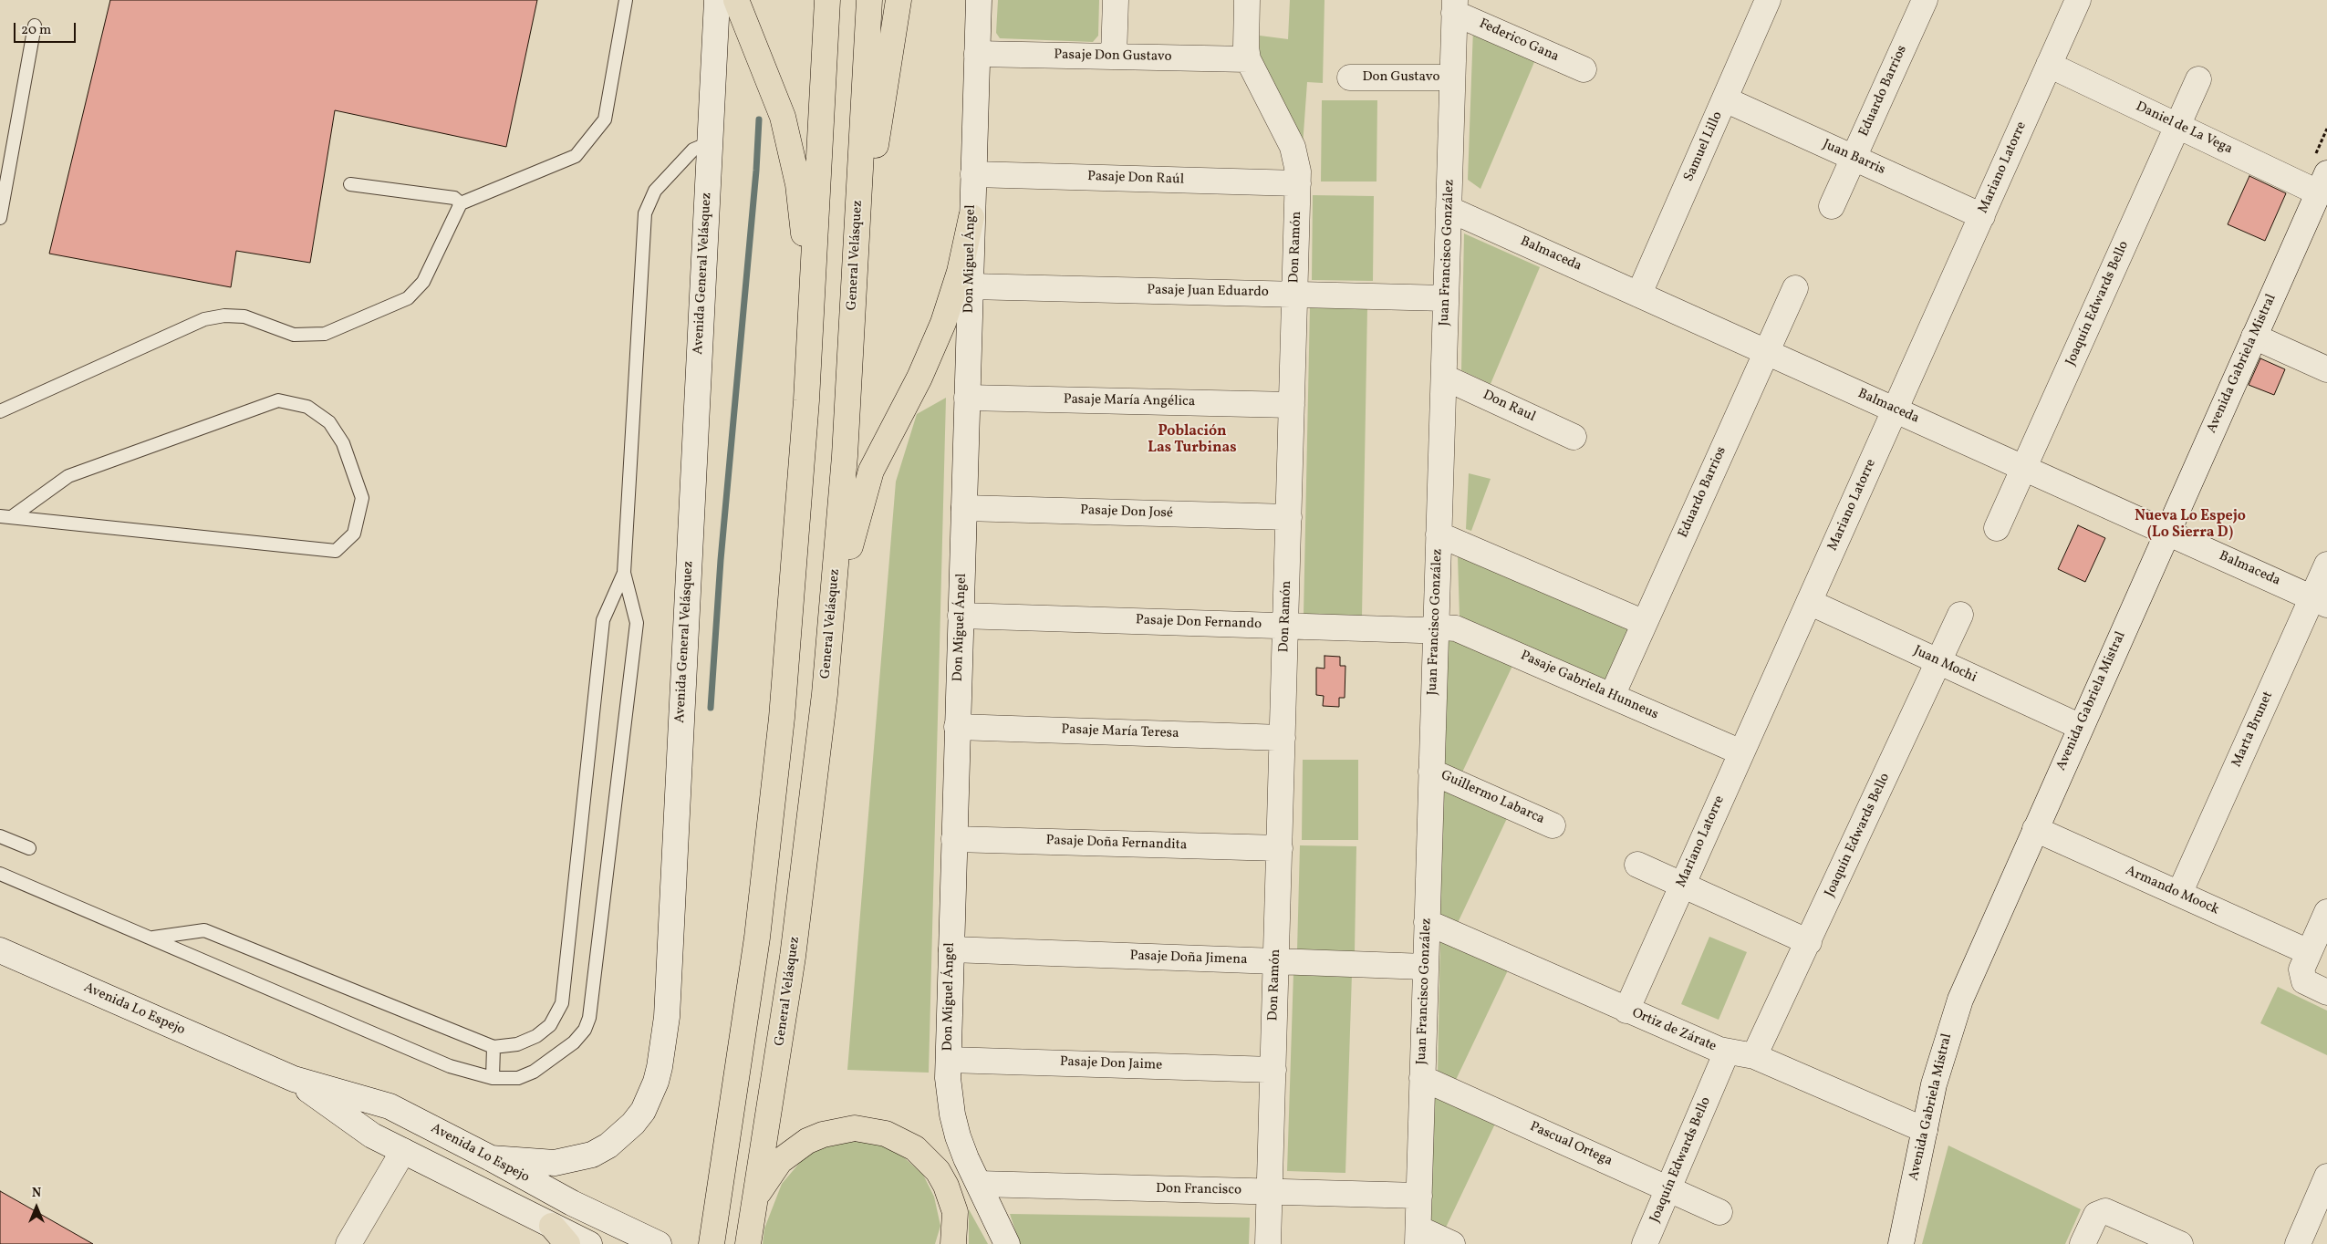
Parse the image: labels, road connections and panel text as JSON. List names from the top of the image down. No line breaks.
{"streets":{"highway":["General Velásquez"],"street":["Federico Gana","Pasaje Don Gustavo","Don Gustavo","Eduardo Barrios","Daniel de La Vega","Samuel Lillo","Juan Barris","Mariano Latorre","Pasaje Don Raúl","Don Ramón","Juan Francisco González","Balmaceda","Don Miguel Ángel","Avenida General Velásquez","Pasaje Juan Eduardo","Joaquín Edwards Bello","Avenida Gabriela Mistral","Pasaje María Angélica","Don Raul","Pasaje Don José","Pasaje Don Fernando","Juan Mochi","Pasaje Gabriela Hunneus","Marta Brunet","Pasaje María Teresa","Guillermo Labarca","Pasaje Doña Fernandita","Armando Moock","Pasaje Doña Jimena","Avenida Lo Espejo","Ortiz de Zárate","Pasaje Don Jaime","Pascual Ortega","Don Francisco"]},"crossings":[["Federico Gana","Juan Francisco González"],["Pasaje Don Gustavo","Don Ramón"],["Pasaje Don Gustavo","Don Miguel Ángel"],["Don Gustavo","Juan Francisco González"],["Eduardo Barrios","Juan Barris"],["Eduardo Barrios","Balmaceda"],["Eduardo Barrios","Pasaje Gabriela Hunneus"],["Daniel de La Vega","Mariano Latorre"],["Daniel de La Vega","Joaquín Edwards Bello"],["Daniel de La Vega","Avenida Gabriela Mistral"],["Samuel Lillo","Juan Barris"],["Samuel Lillo","Balmaceda"],["Juan Barris","Mariano Latorre"],["Mariano Latorre","Balmaceda"],["Mariano Latorre","Juan Mochi"],["Mariano Latorre","Pasaje Gabriela Hunneus"],["Mariano Latorre","Ortiz de Zárate"],["Pasaje Don Raúl","Don Ramón"],["Pasaje Don Raúl","Don Miguel Ángel"],["Don Ramón","Pasaje Juan Eduardo"],["Don Ramón","Pasaje María Angélica"],["Don Ramón","Pasaje Don José"],["Don Ramón","Pasaje Don Fernando"],["Don Ramón","Pasaje María Teresa"],["Don Ramón","Pasaje Doña Fernandita"],["Don Ramón","Pasaje Doña Jimena"],["Don Ramón","Pasaje Don Jaime"],["Don Ramón","Don Francisco"],["Juan Francisco González","Balmaceda"],["Juan Francisco González","Pasaje Juan Eduardo"],["Juan Francisco González","Don Raul"],["Juan Francisco González","Pasaje Don Fernando"],["Juan Francisco González","Pasaje Gabriela Hunneus"],["Juan Francisco González","Guillermo Labarca"],["Juan Francisco González","Pasaje Doña Jimena"],["Juan Francisco González","Ortiz de Zárate"],["Juan Francisco González","Pascual Ortega"],["Juan Francisco González","Don Francisco"],["Balmaceda","Joaquín Edwards Bello"],["Balmaceda","Avenida Gabriela Mistral"],["Balmaceda","Marta Brunet"],["Don Miguel Ángel","Pasaje Juan Eduardo"],["Don Miguel Ángel","Pasaje María Angélica"],["Don Miguel Ángel","Pasaje Don José"],["Don Miguel Ángel","Pasaje Don Fernando"],["Don Miguel Ángel","Pasaje María Teresa"],["Don Miguel Ángel","Pasaje Doña Fernandita"],["Don Miguel Ángel","Pasaje Doña Jimena"],["Don Miguel Ángel","Pasaje Don Jaime"],["Don Miguel Ángel","Don Francisco"],["Avenida General Velásquez","Avenida Lo Espejo"],["Joaquín Edwards Bello","Juan Mochi"],["Joaquín Edwards Bello","Ortiz de Zárate"],["Joaquín Edwards Bello","Pascual Ortega"],["Avenida Gabriela Mistral","Juan Mochi"],["Avenida Gabriela Mistral","Armando Moock"],["Avenida Gabriela Mistral","Ortiz de Zárate"],["Pasaje Don Fernando","Pasaje Gabriela Hunneus"],["Marta Brunet","Armando Moock"]],"districts":["Población Las Turbinas","Nueva Lo Espejo (Lo Sierra D)"],"scale_bar":"20 m","north":"top"}
